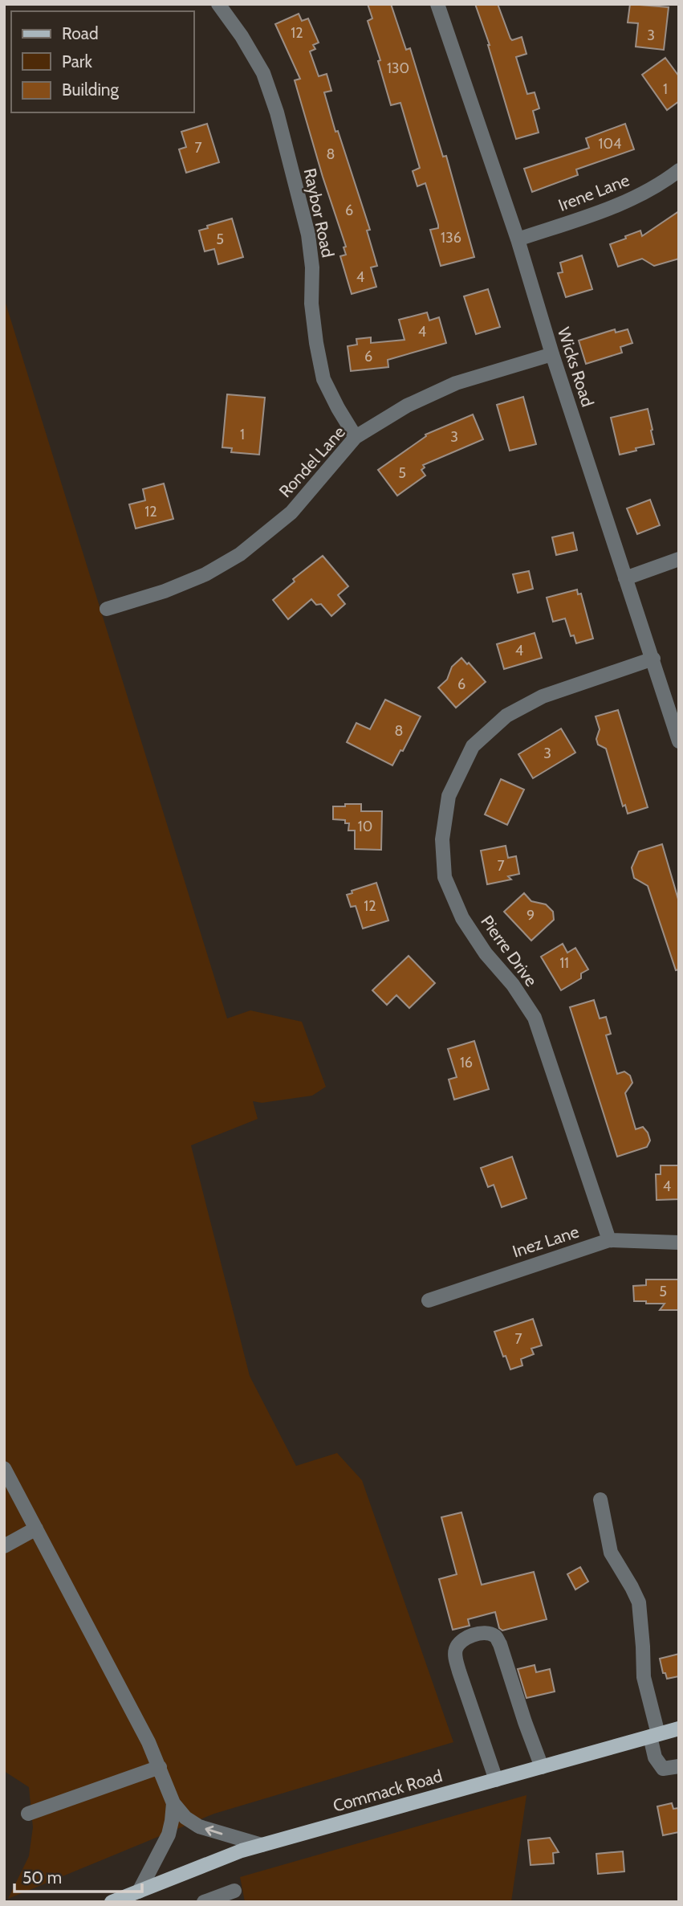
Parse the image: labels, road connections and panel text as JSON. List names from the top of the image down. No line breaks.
{"streets":{"main road":["Commack Road"],"street":["Irene Lane","Raybor Road","Wicks Road","Rondel Lane","Pierre Drive","Inez Lane"]},"crossings":[["Irene Lane","Wicks Road"],["Raybor Road","Rondel Lane"],["Wicks Road","Rondel Lane"],["Wicks Road","Pierre Drive"],["Pierre Drive","Inez Lane"]],"house_numbers":["12","3","130","1","104","7","8","6","136","5","4","4","6","1","3","5","12","4","6","8","3","10","7","12","9","11","16","4","5","7"],"legend":["Road","Park","Building"],"scale_bar":"50 m"}
